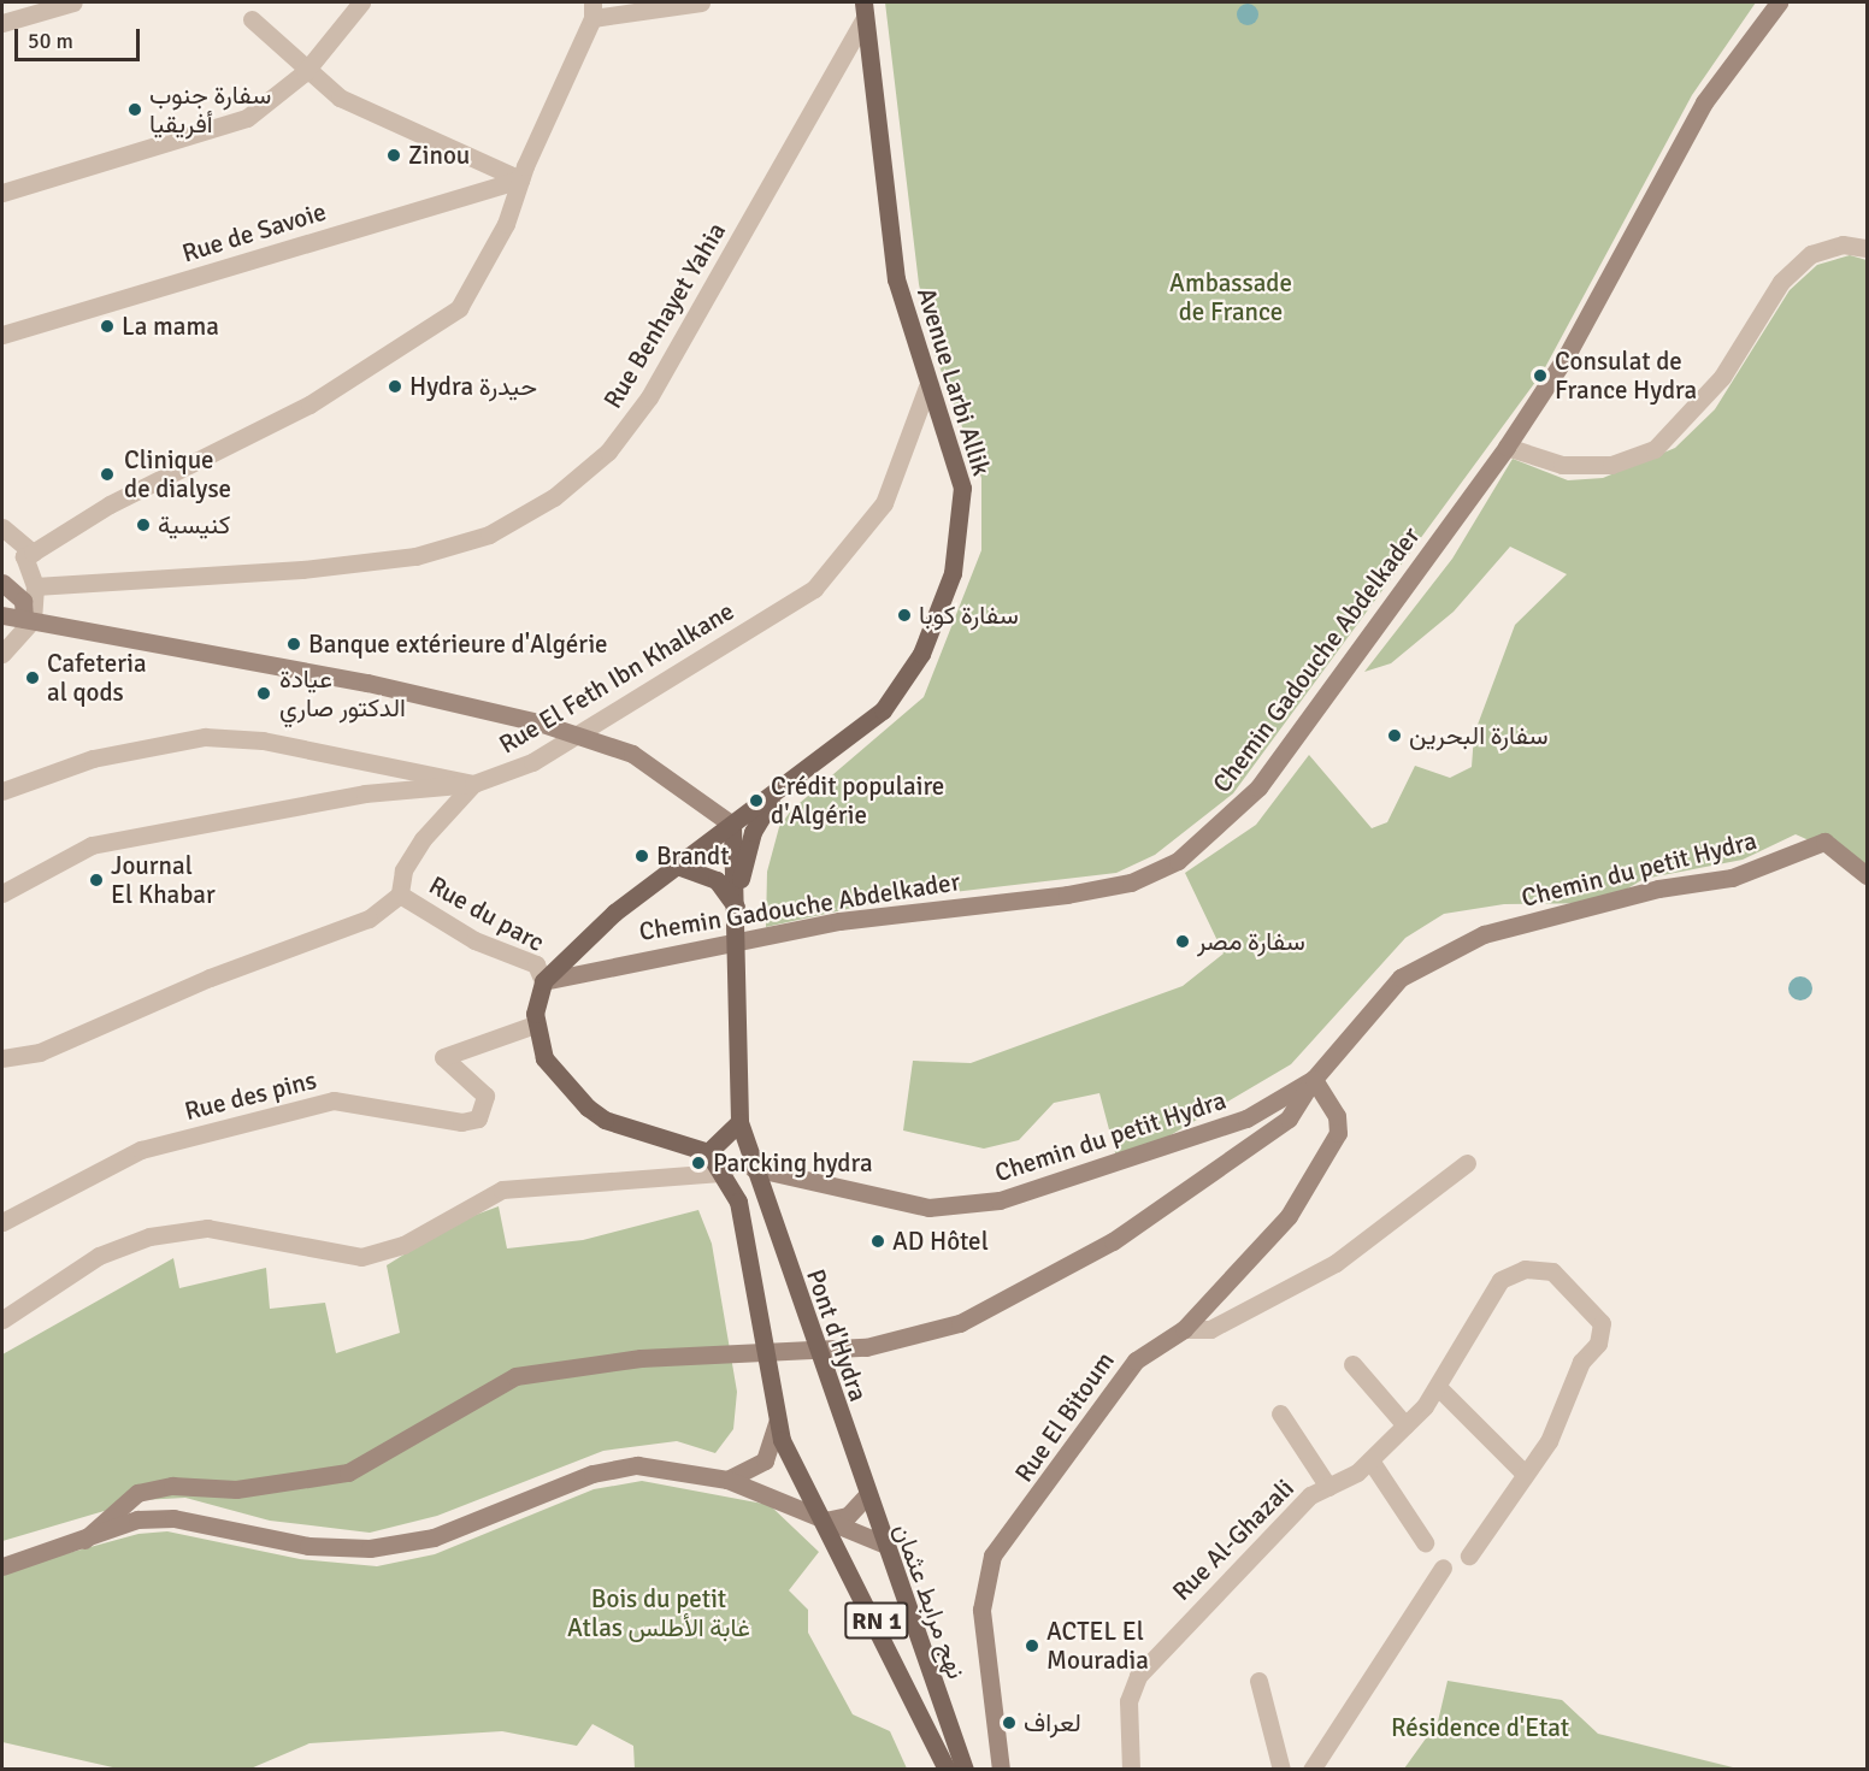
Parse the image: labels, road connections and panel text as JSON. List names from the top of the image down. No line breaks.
{"streets":{"main road":["Avenue Larbi Allik","Pont d'Hydra","نهج مرابط عثمان","RN 1"],"street":["Rue de Savoie","Rue Benhayet Yahia","Chemin Gadouche Abdelkader","Rue El Feth Ibn Khalkane","Chemin du petit Hydra","Rue du parc","Rue des pins","Rue El Bitoum","Rue Al-Ghazali"]},"crossings":[["Rue Benhayet Yahia","Avenue Larbi Allik"],["Avenue Larbi Allik","Rue El Feth Ibn Khalkane"],["Chemin Gadouche Abdelkader","Rue du parc"],["Chemin du petit Hydra","Pont d'Hydra"],["Chemin du petit Hydra","Rue El Bitoum"],["Pont d'Hydra","نهج مرابط عثمان"]],"parks":["Ambassade de France","Bois du petit Atlas غابة الأطلس","Résidence d'Etat"],"places":["سفارة جنوب أفريقيا","Zinou","La mama","Consulat de France Hydra","Hydra حيدرة","Clinique de dialyse","كنيسية","سفارة كوبا","Banque extérieure d'Algérie","Cafeteria al qods","عيادة الدكتور صاري","سفارة البحرين","Crédit populaire d'Algérie","Brandt","Journal El Khabar","سفارة مصر","Parcking hydra","AD Hôtel","ACTEL El Mouradia","لعراف"],"scale_bar":"50 m"}
